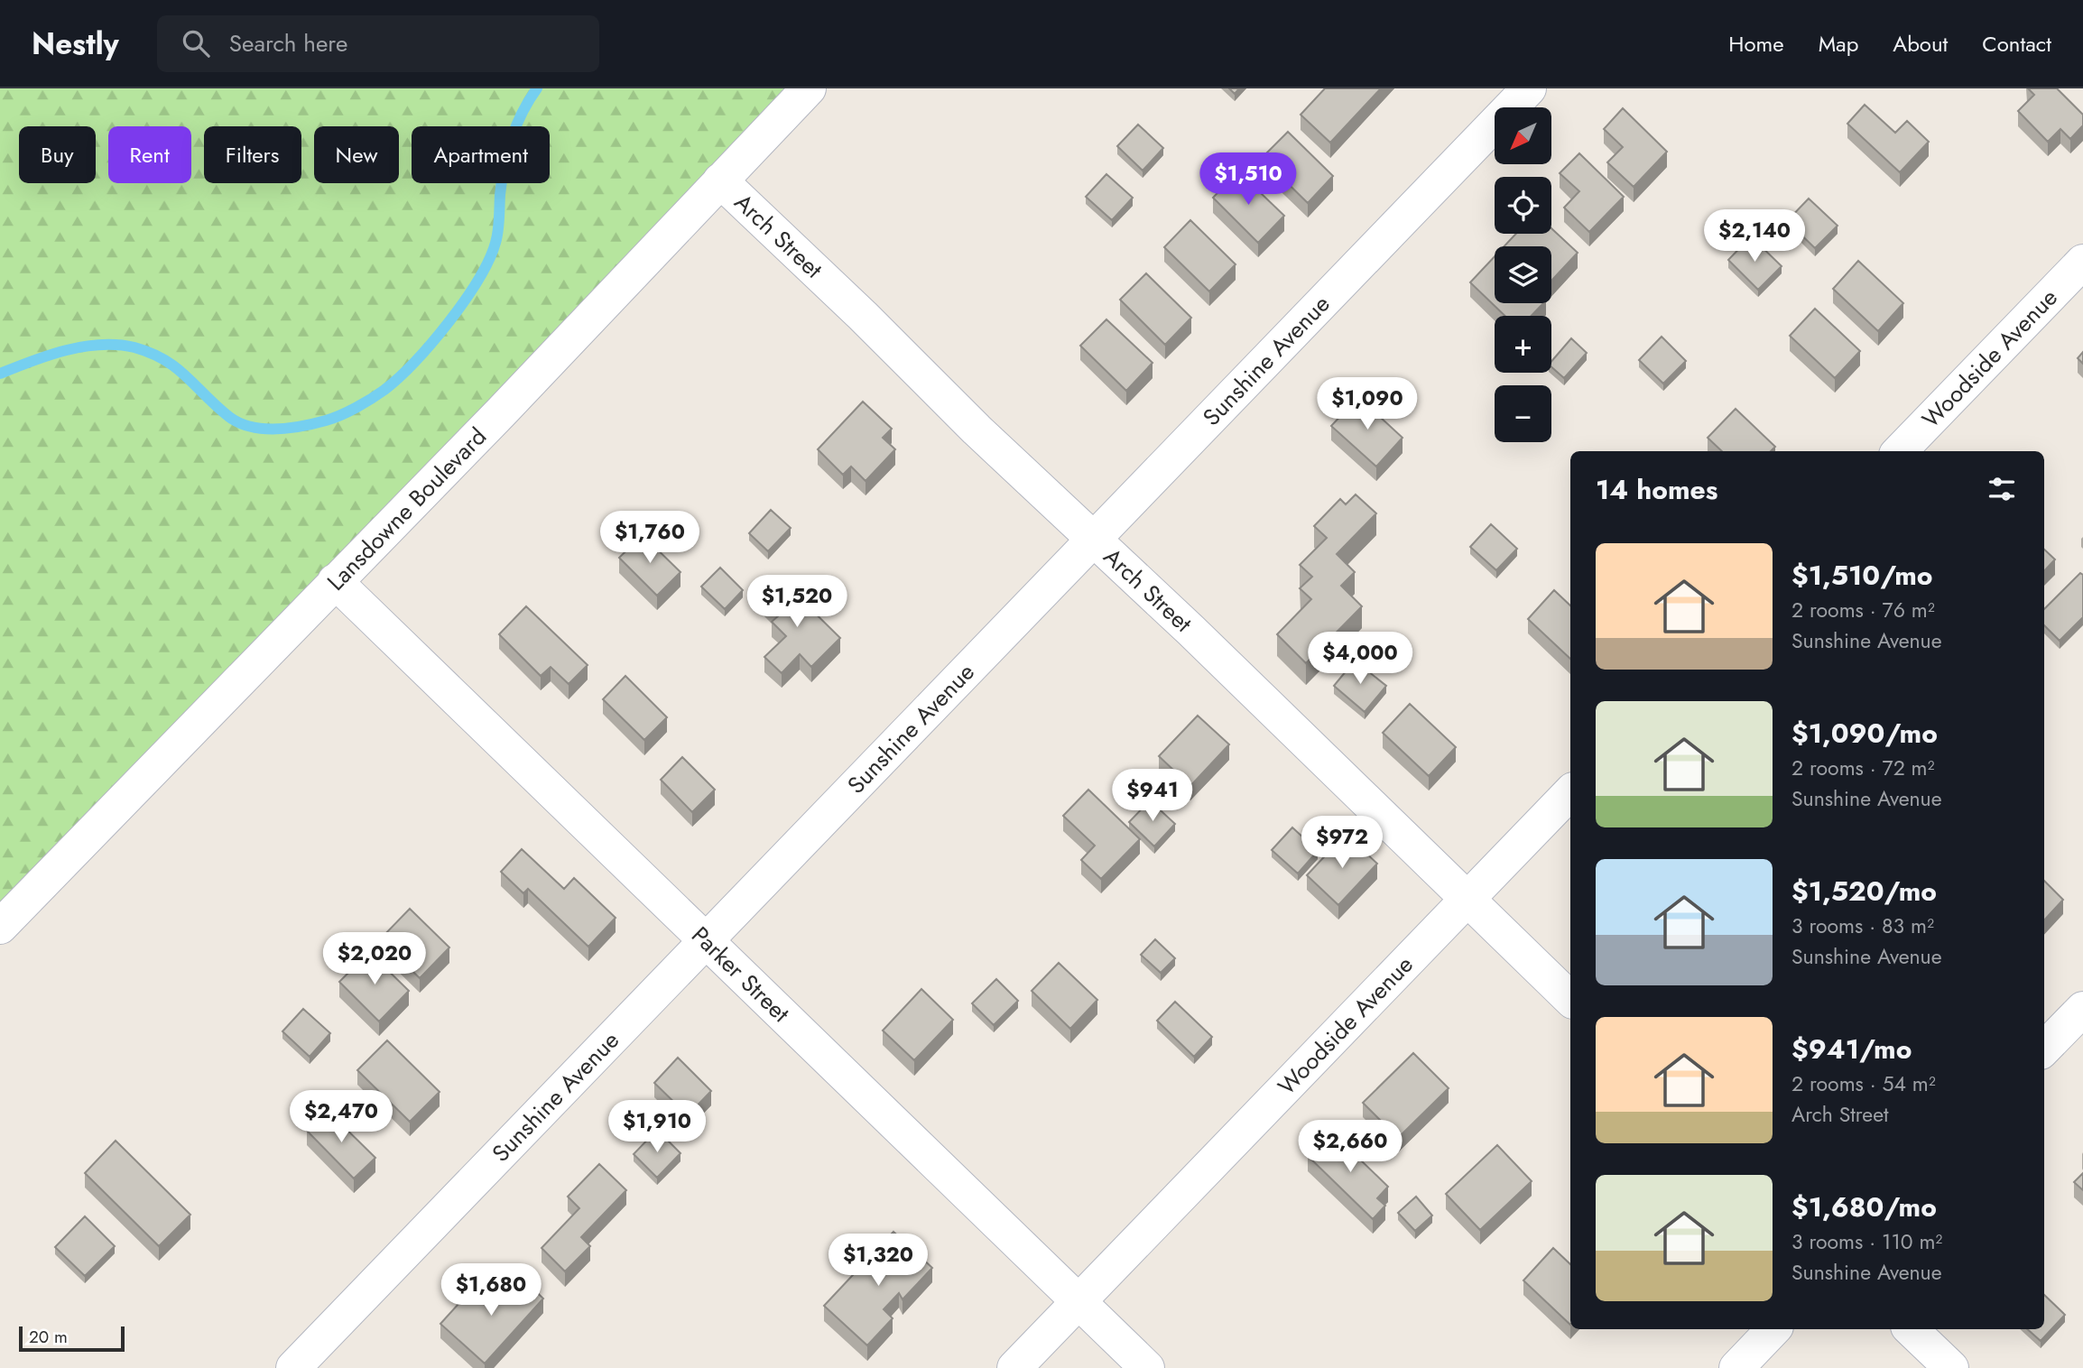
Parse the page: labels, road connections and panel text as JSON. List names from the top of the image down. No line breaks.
{"streets":{"street":["Arch Street","Woodside Avenue","Sunshine Avenue","Lansdowne Boulevard","Parker Street"]},"crossings":[["Arch Street","Woodside Avenue"],["Arch Street","Sunshine Avenue"],["Arch Street","Lansdowne Boulevard"],["Woodside Avenue","Parker Street"],["Sunshine Avenue","Parker Street"],["Lansdowne Boulevard","Parker Street"]],"scale_bar":"20 m","north":"bottom left","page":{"header":"Nestly","search":"Search here","nav":["Home","Map","About","Contact"],"map_buttons":["+","−"],"chip":["Buy","Rent","Filters","New","Apartment"],"price":["$1,510","$2,140","$1,090","$1,760","$1,520","$4,000","$941","$972","$2,020","$2,470","$1,910","$2,660","$1,320","$1,680"],"heading":"14 homes","list":[{"name":"$1,510/mo","note":"2 rooms · 76 m² · Sunshine Avenue"},{"name":"$1,090/mo","note":"2 rooms · 72 m² · Sunshine Avenue"},{"name":"$1,520/mo","note":"3 rooms · 83 m² · Sunshine Avenue"},{"name":"$941/mo","note":"2 rooms · 54 m² · Arch Street"},{"name":"$1,680/mo","note":"3 rooms · 110 m² · Sunshine Avenue"}],"scale":"20 m"}}
